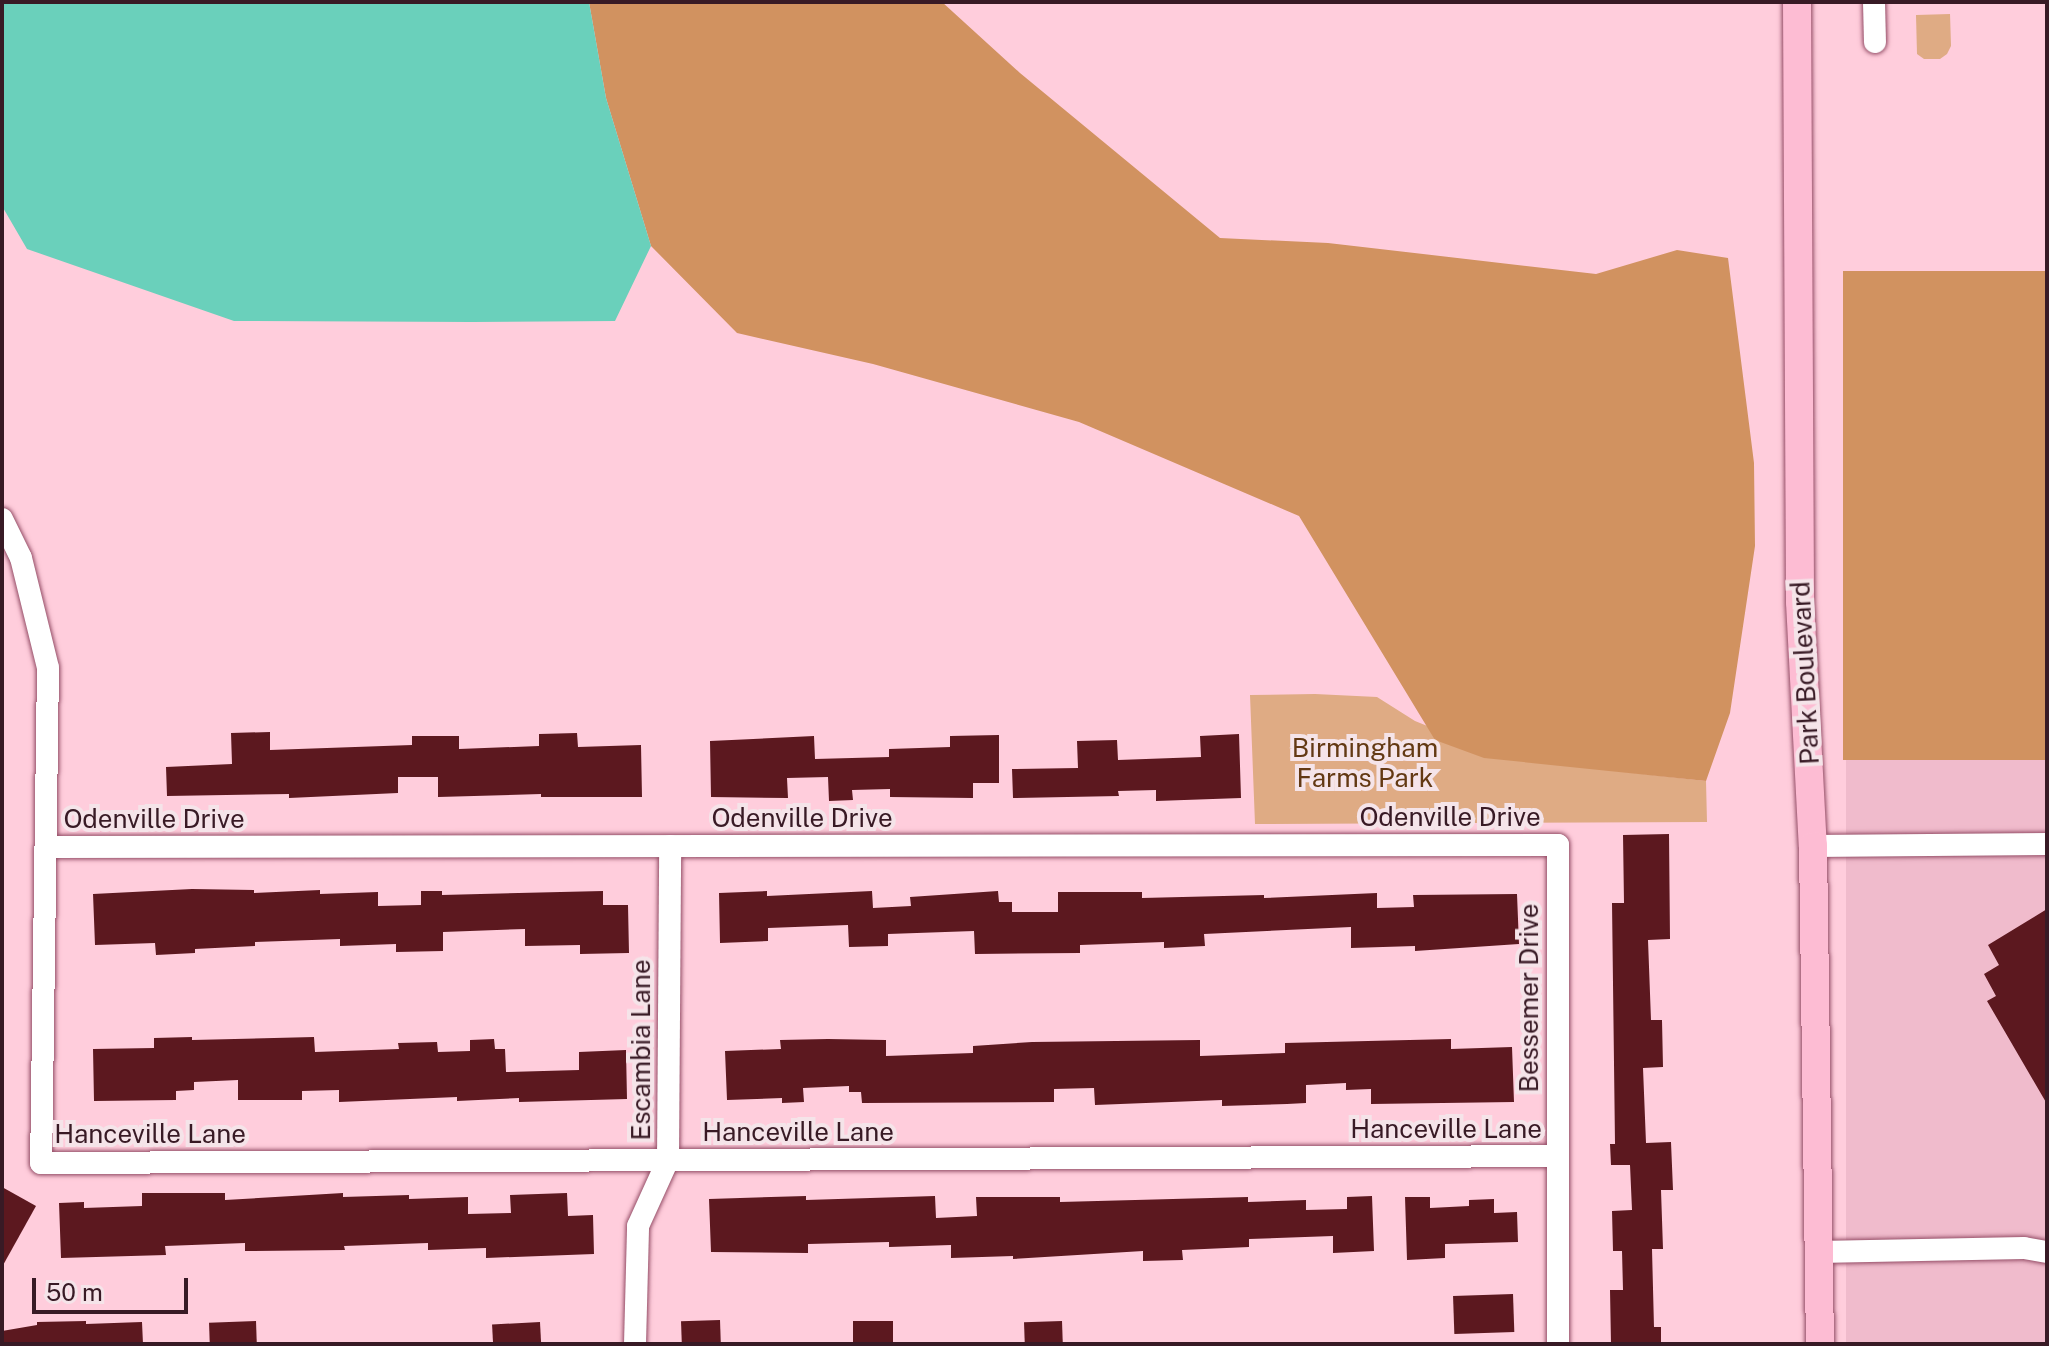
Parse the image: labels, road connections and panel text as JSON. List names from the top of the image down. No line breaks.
{"streets":{"main road":["Park Boulevard"],"street":["Odenville Drive","Bessemer Drive","Escambia Lane","Hanceville Lane"]},"crossings":[["Odenville Drive","Bessemer Drive"],["Odenville Drive","Escambia Lane"],["Odenville Drive","Hanceville Lane"],["Bessemer Drive","Hanceville Lane"],["Escambia Lane","Hanceville Lane"]],"parks":["Birmingham Farms Park"],"scale_bar":"50 m"}
